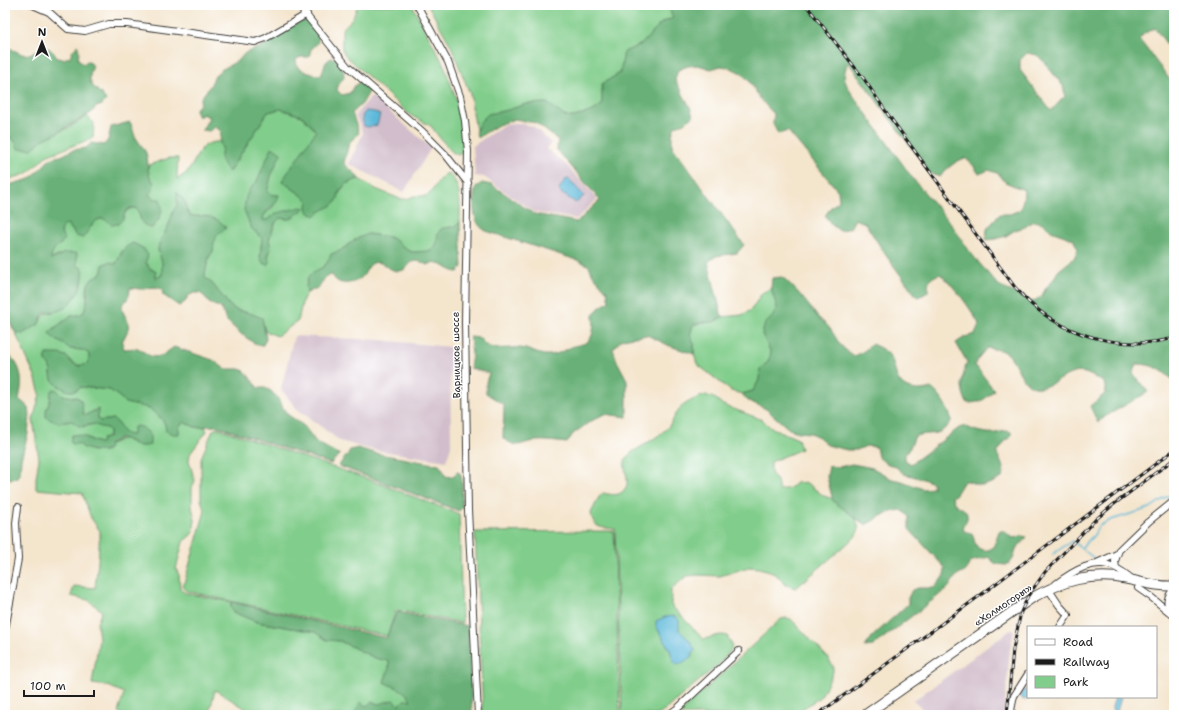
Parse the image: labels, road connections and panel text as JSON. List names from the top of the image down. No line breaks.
{"streets":{"highway":["«Холмогоры»"],"street":["Варницкое шоссе"]},"legend":["Road","Railway","Park"],"scale_bar":"100 m","north":"top"}
